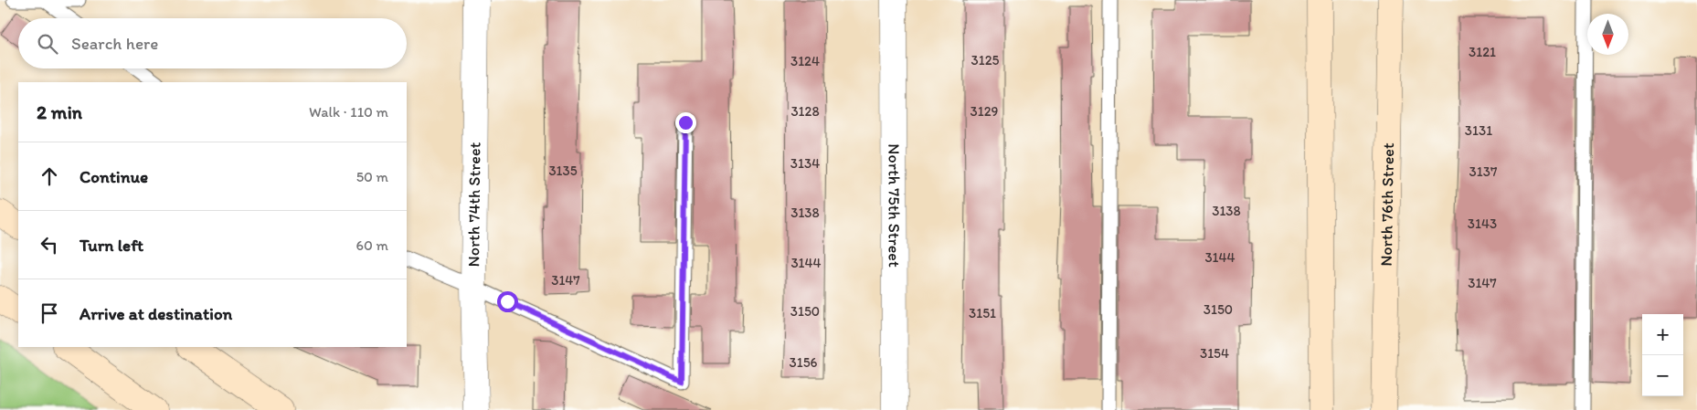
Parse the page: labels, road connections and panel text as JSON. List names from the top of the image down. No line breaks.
{"streets":{"main road":["North 76th Street"],"street":["North 75th Street","North 74th Street"]},"house_numbers":["3121","3125","3124","3128","3129","3131","3134","3135","3137","3138","3138","3143","3144","3144","3147","3147","3150","3150","3151","3154","3156"],"north":"bottom","page":{"search":"Search here","heading":["2 min","Walk · 110 m"],"list":[["Continue","50 m"],["Turn left","60 m"],"Arrive at destination"],"map_buttons":["+","−"]}}
